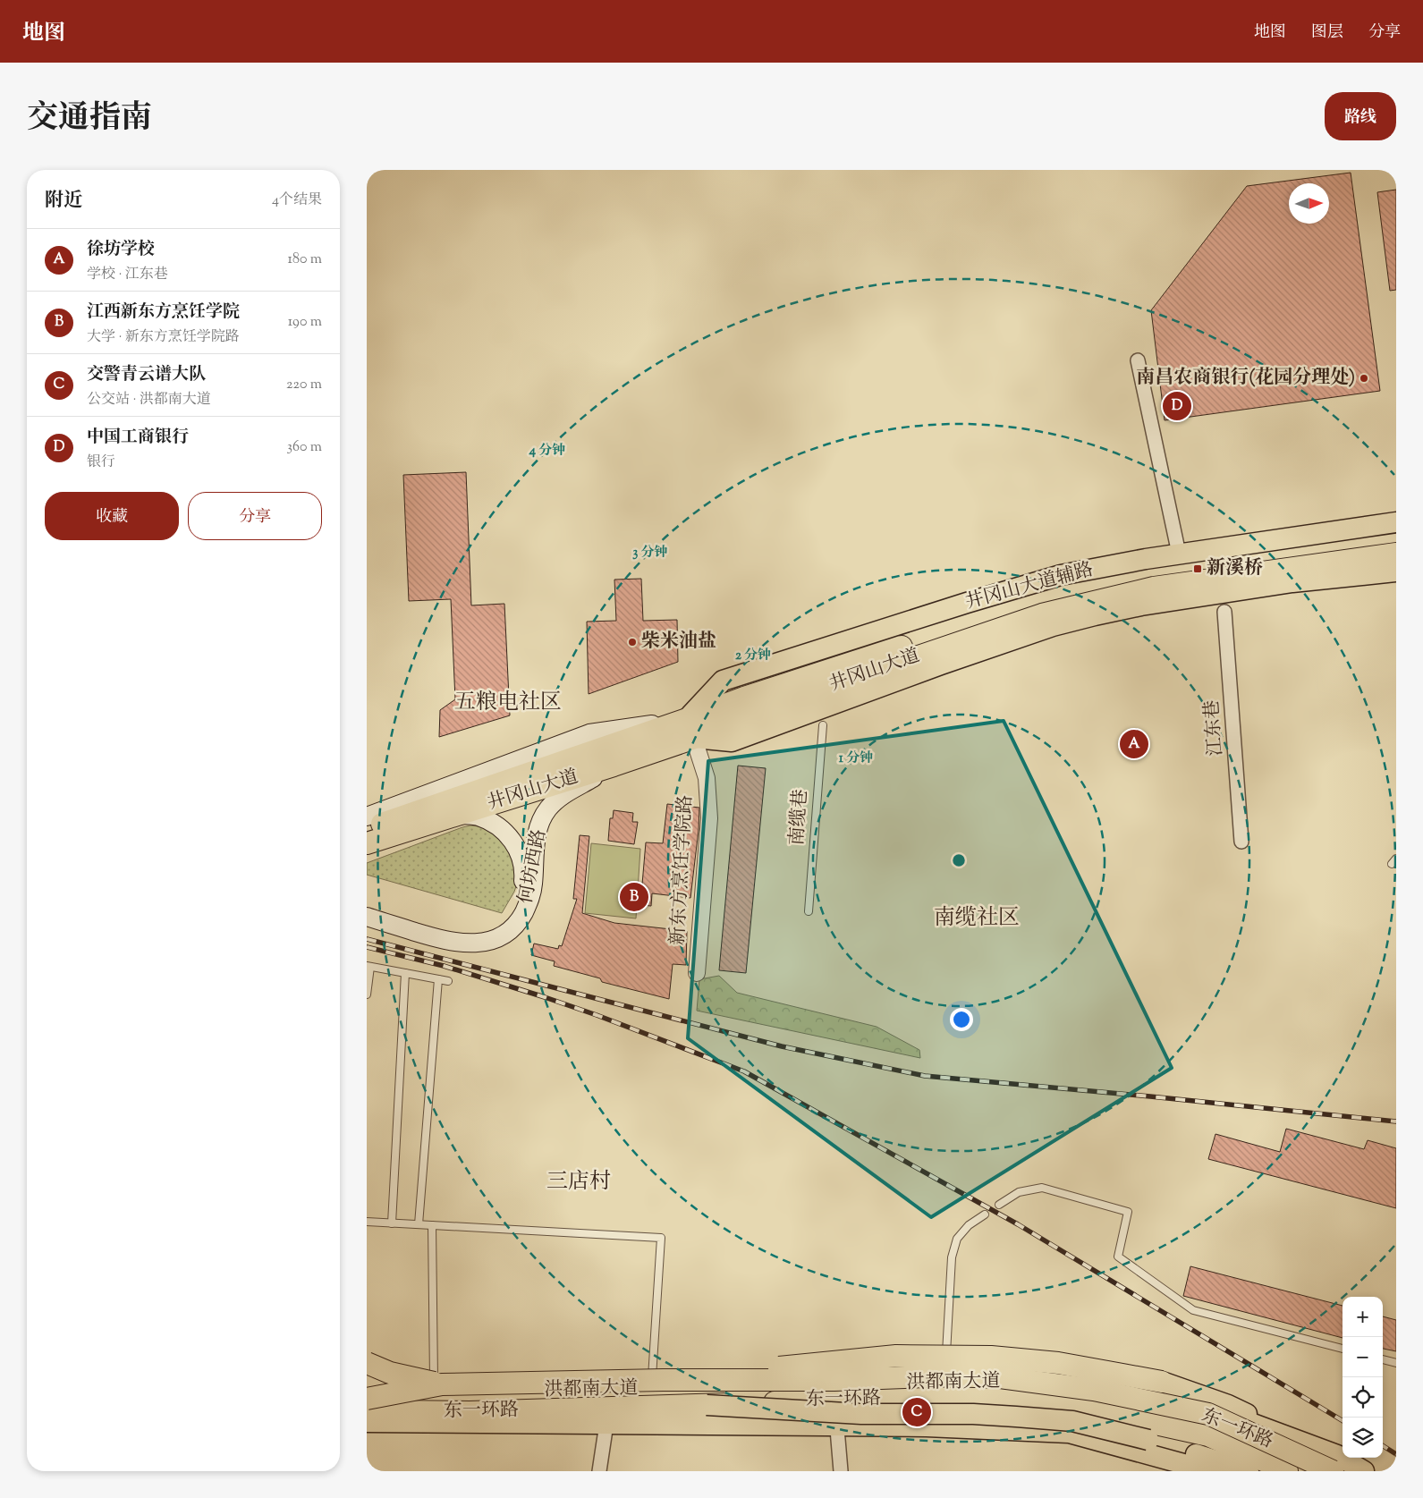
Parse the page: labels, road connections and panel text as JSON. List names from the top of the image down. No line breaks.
{"streets":{"highway":["井冈山大道","东一环路"],"main road":["井冈山大道辅路","何坊西路","洪都南大道"],"street":["江东巷","新东方烹饪学院路"],"lane":["南缆巷"]},"crossings":[["井冈山大道辅路","井冈山大道"],["井冈山大道辅路","新东方烹饪学院路"],["井冈山大道","何坊西路"],["井冈山大道","新东方烹饪学院路"],["洪都南大道","东一环路"]],"districts":["五粮电社区","南缆社区","三店村"],"places":{"other":["南昌农商银行(花园分理处)","柴米油盐"],"transit":["新溪桥"]},"north":"right","page":{"header":"地图","nav":["地图","图层","分享"],"title":"交通指南","buttons":["路线",["收藏","分享"]],"heading":["附近","4个结果"],"list":[{"mark":"A","name":"徐坊学校","note":"学校 · 江东巷","value":"180 m"},{"mark":"B","name":"江西新东方烹饪学院","note":"大学 · 新东方烹饪学院路","value":"190 m"},{"mark":"C","name":"交警青云谱大队","note":"公交站 · 洪都南大道","value":"220 m"},{"mark":"D","name":"中国工商银行","note":"银行","value":"360 m"}],"pins":["D","A","B","C"],"map_buttons":["+","−"]},"rings":["4 分钟","3 分钟","2 分钟","1 分钟"]}
